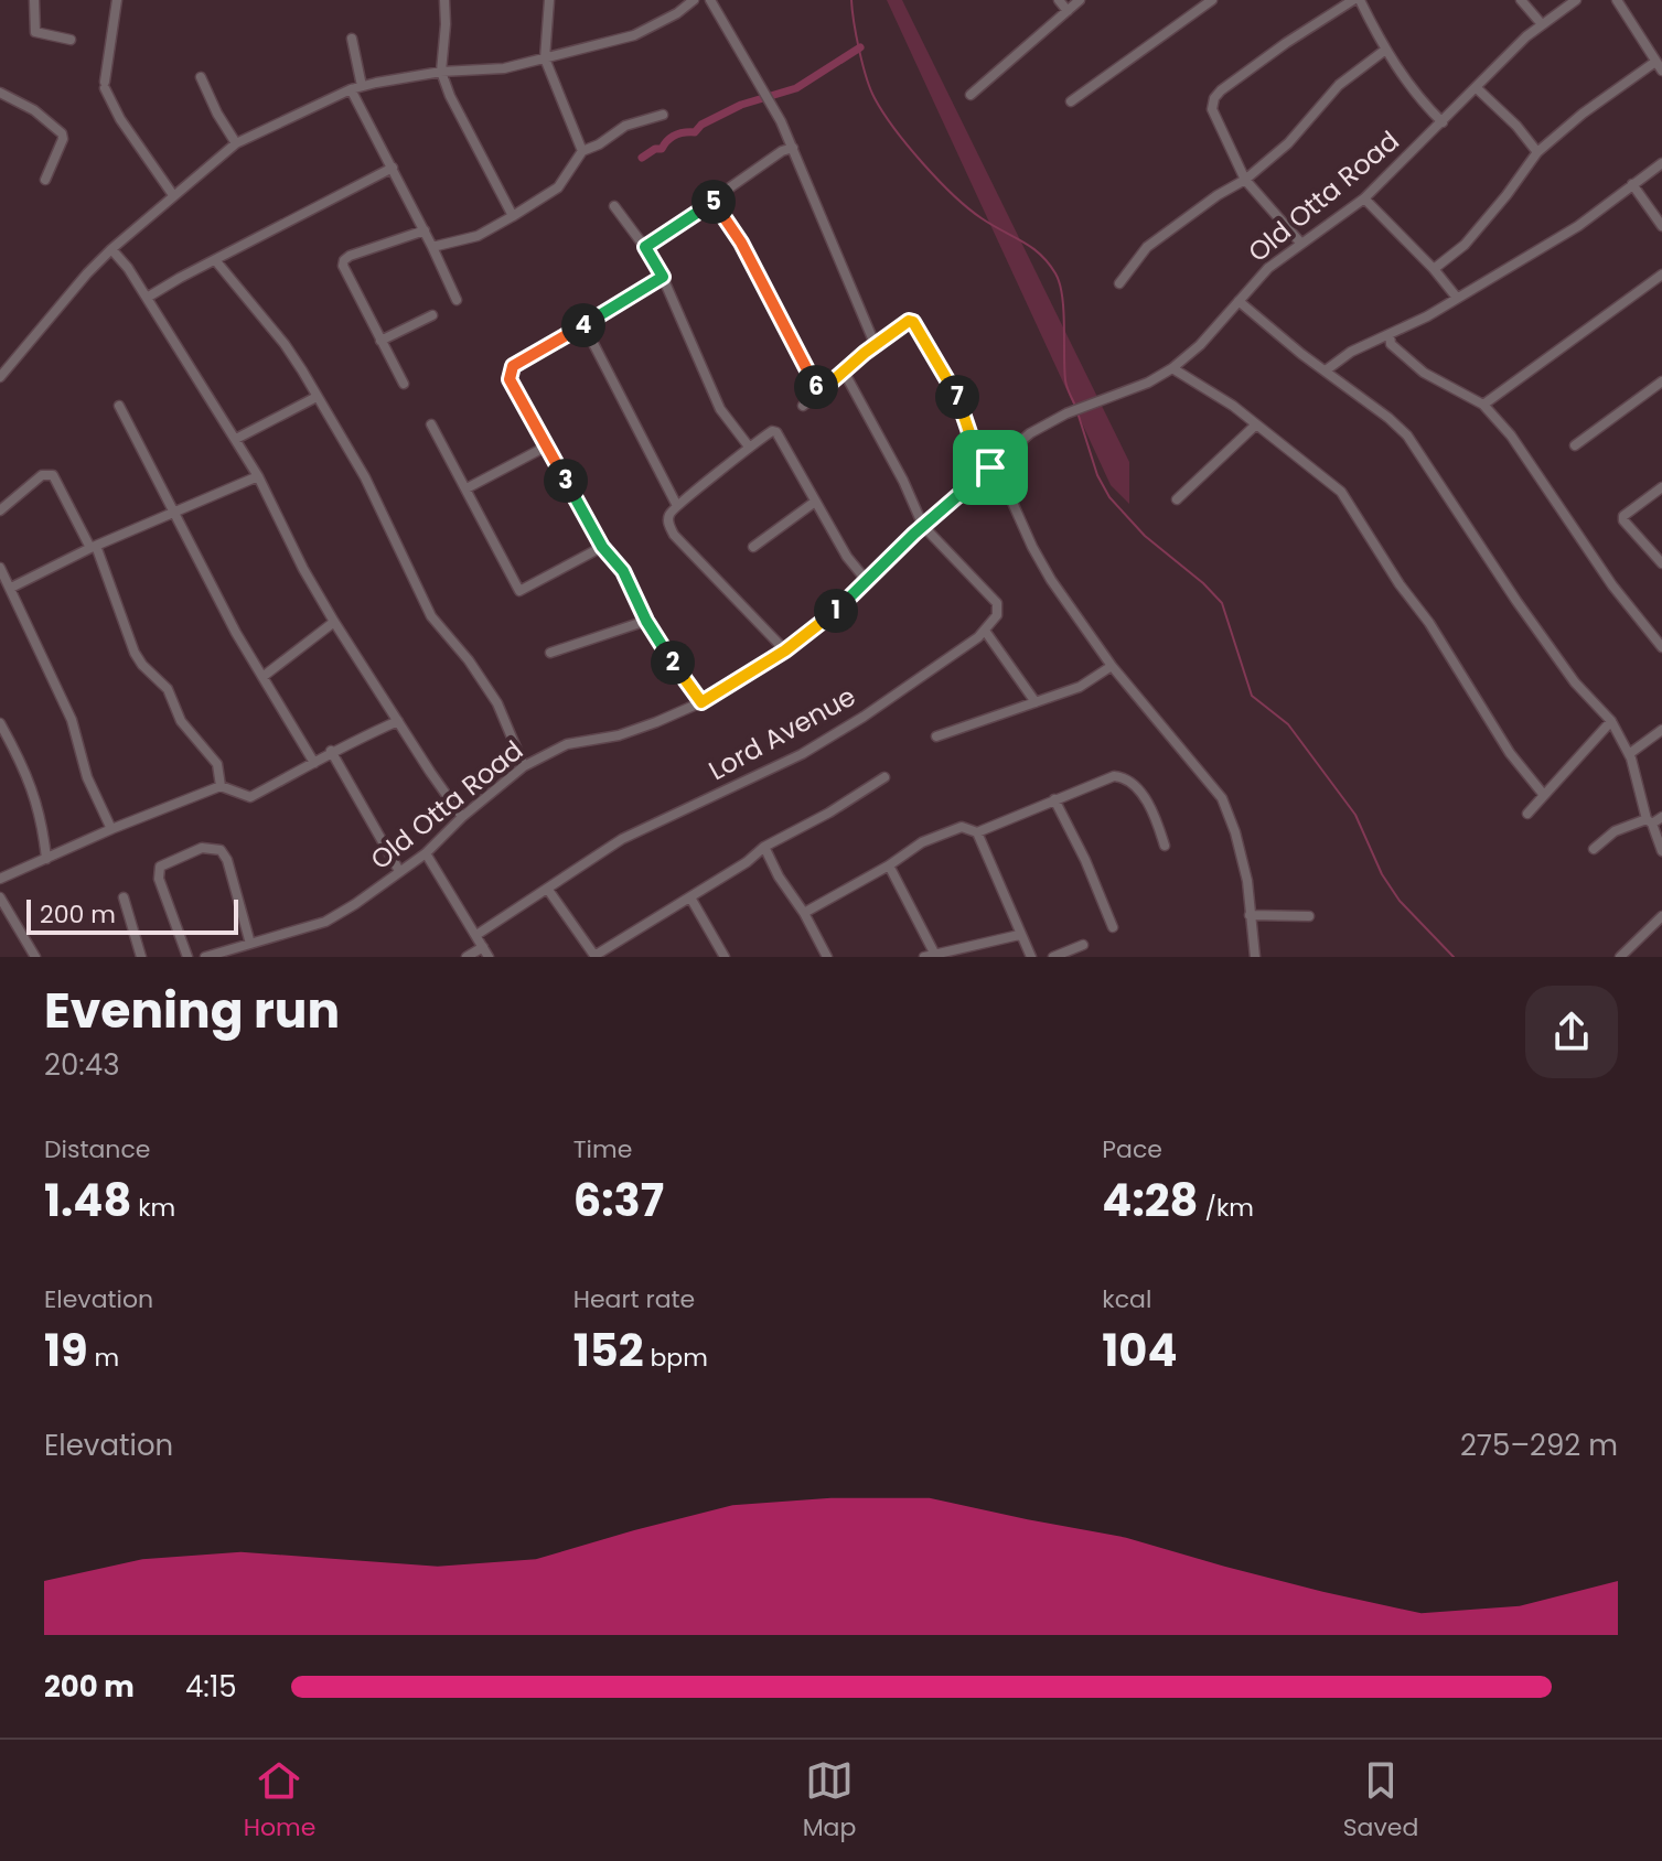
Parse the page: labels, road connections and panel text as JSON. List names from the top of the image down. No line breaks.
{"streets":{"street":["Old Otta Road","Lord Avenue"]},"scale_bar":"200 m","page":{"pins":["5","4","6","7","3","1","2"],"scale":"200 m","heading":["Evening run","20:43"],"stats":[["Distance","1.48 km"],["Time","6:37"],["Pace","4:28 /km"],["Elevation","19 m"],["Heart rate","152 bpm"],["kcal","104"]],"chart":["Elevation","275–292 m"],"list":[{"name":"200 m","note":"4:15"}],"tabs":["Home","Map","Saved"]}}
